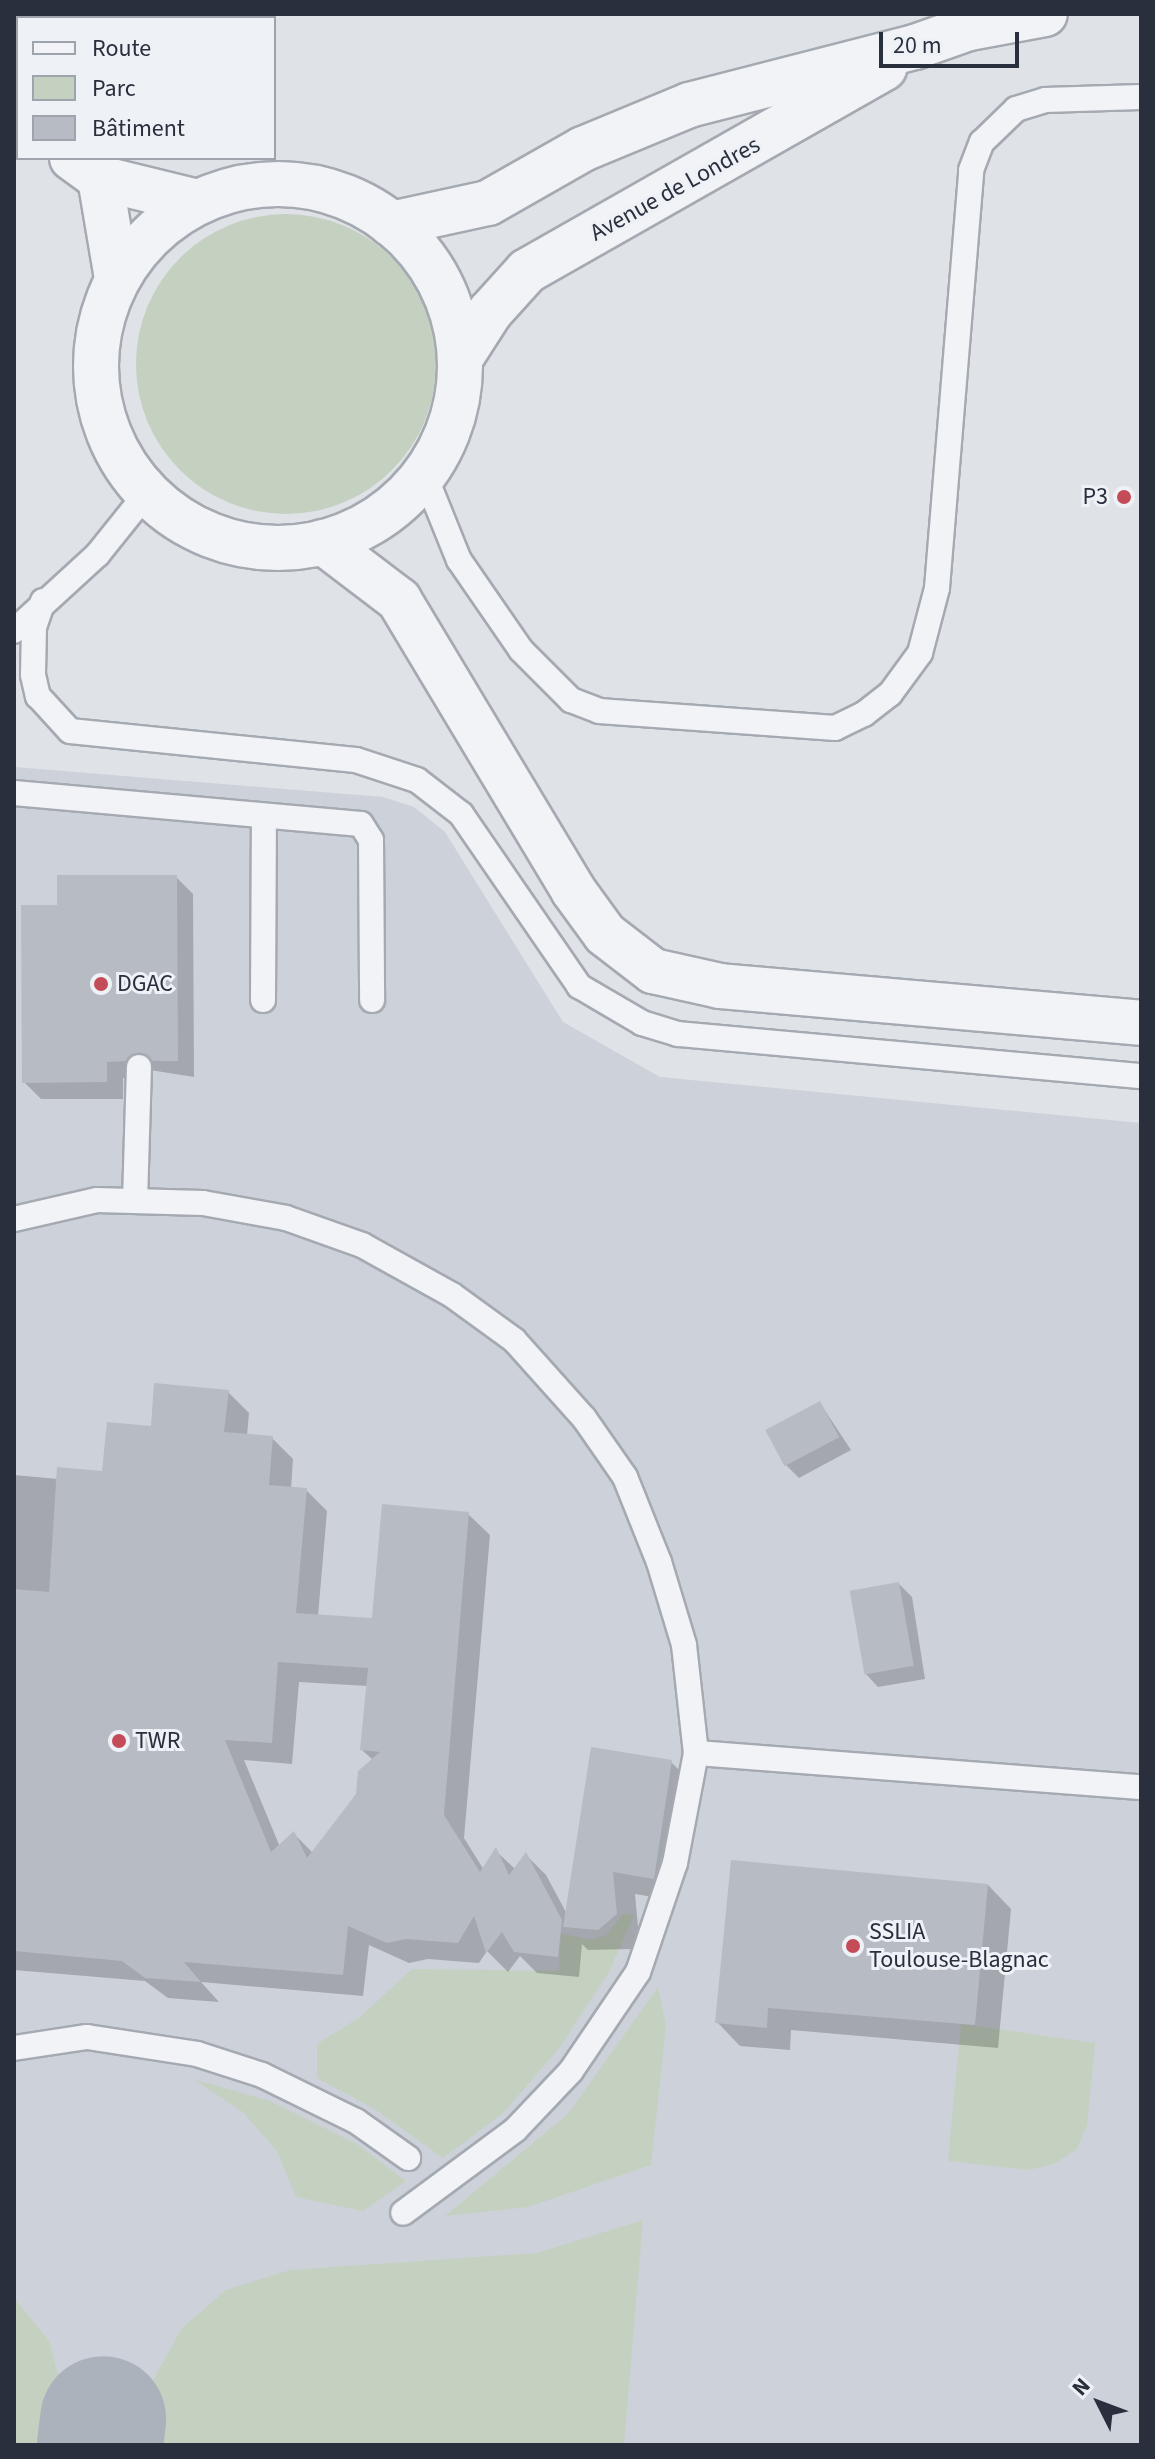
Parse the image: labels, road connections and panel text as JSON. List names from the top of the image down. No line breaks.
{"streets":{"street":["Avenue de Londres"]},"places":["P3","DGAC","TWR","SSLIA Toulouse-Blagnac"],"legend":["Route","Parc","Bâtiment"],"scale_bar":"20 m","north":"top left"}
